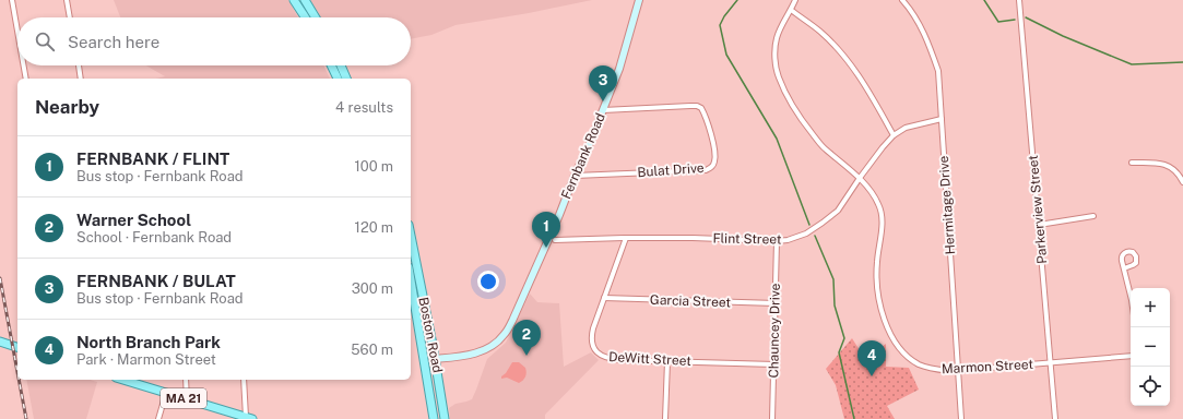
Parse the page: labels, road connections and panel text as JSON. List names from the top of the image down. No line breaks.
{"streets":{"main road":["Fernbank Road","Boston Road","MA 21"],"street":["Bulat Drive","Hermitage Drive","Parkerview Street","Flint Street","Garcia Street","Chauncey Drive","DeWitt Street","Marmon Street"]},"crossings":[["Fernbank Road","Bulat Drive"],["Fernbank Road","Boston Road"],["Hermitage Drive","Flint Street"],["Hermitage Drive","Marmon Street"],["Parkerview Street","Marmon Street"],["Flint Street","Chauncey Drive"],["Flint Street","DeWitt Street"],["Flint Street","Marmon Street"],["Garcia Street","Chauncey Drive"],["Garcia Street","DeWitt Street"],["Chauncey Drive","DeWitt Street"]],"page":{"search":"Search here","pins":["3","1","2","4"],"heading":["Nearby","4 results"],"list":[{"mark":"1","name":"FERNBANK / FLINT","note":"Bus stop · Fernbank Road","value":"100 m"},{"mark":"2","name":"Warner School","note":"School · Fernbank Road","value":"120 m"},{"mark":"3","name":"FERNBANK / BULAT","note":"Bus stop · Fernbank Road","value":"300 m"},{"mark":"4","name":"North Branch Park","note":"Park · Marmon Street","value":"560 m"}],"map_buttons":["+","−"]}}
